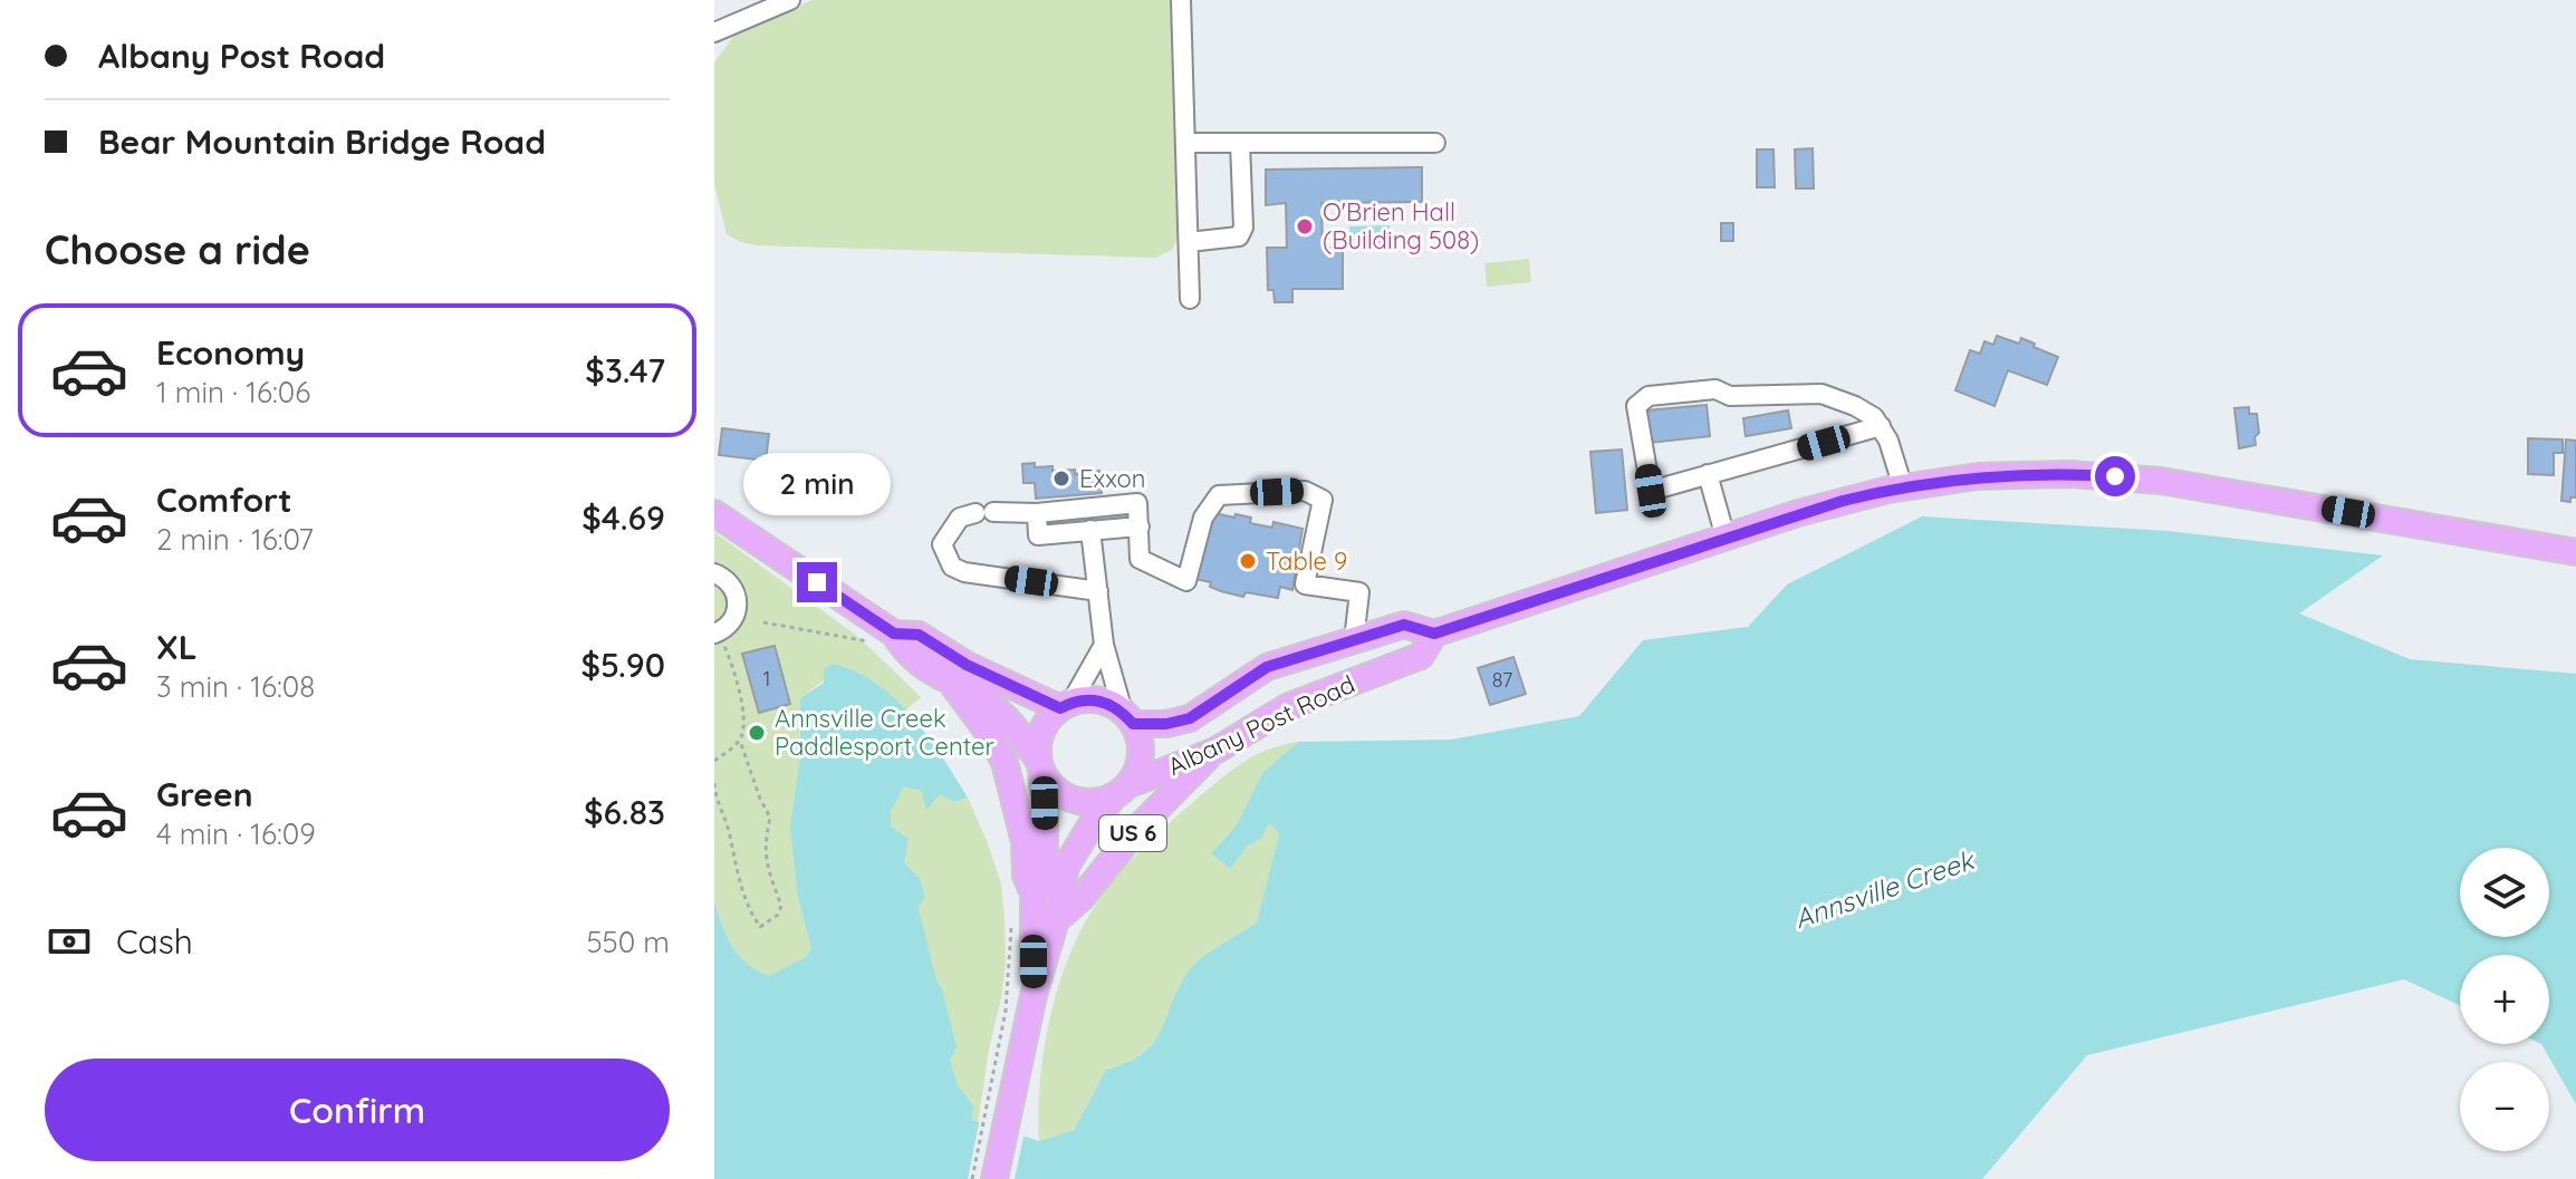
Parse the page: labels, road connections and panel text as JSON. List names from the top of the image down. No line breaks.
{"streets":{"highway":["Albany Post Road","US 6"]},"crossings":[["Albany Post Road","US 6"]],"water":["Annsville Creek"],"places":["O'Brien Hall (Building 508)","Exxon","Table 9","Annsville Creek Paddlesport Center"],"house_numbers":["1","87"],"page":{"banner":["Albany Post Road","Bear Mountain Bridge Road"],"heading":"Choose a ride","list":[{"name":"Economy","note":"1 min · 16:06","value":"$3.47"},{"name":"Comfort","note":"2 min · 16:07","value":"$4.69"},{"name":"XL","note":"3 min · 16:08","value":"$5.90"},{"name":"Green","note":"4 min · 16:09","value":"$6.83"}],"bubble":"2 min","map_buttons":["+","−"],"pay":["Cash","550 m"],"buttons":"Confirm"}}
